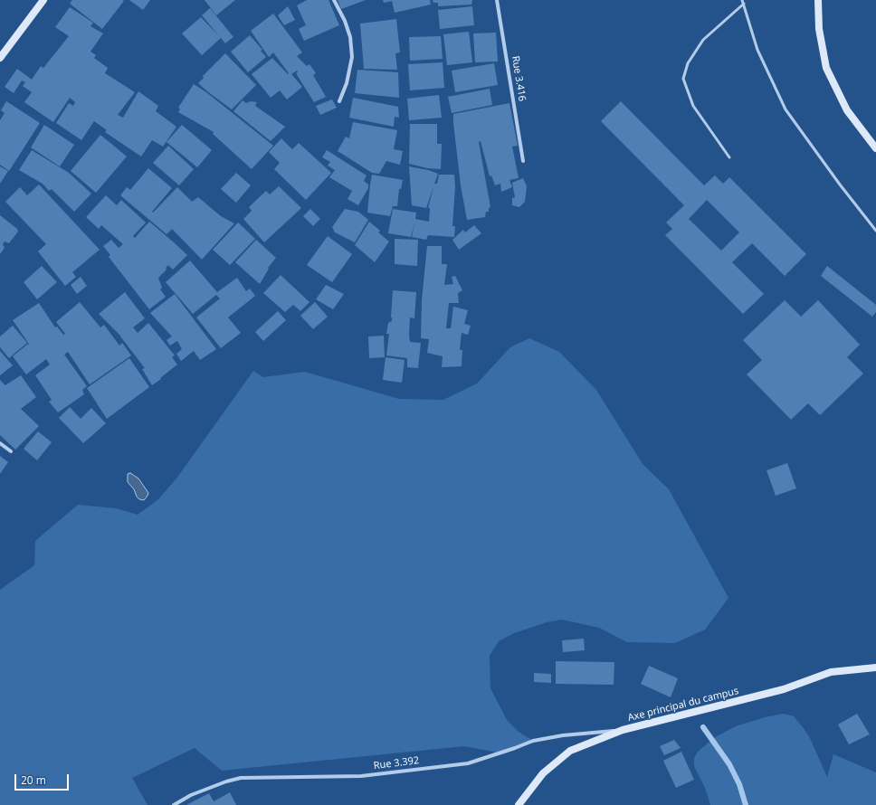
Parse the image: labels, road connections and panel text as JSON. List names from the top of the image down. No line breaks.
{"streets":{"street":["Rue 3.416","Axe principal du campus","Rue 3.392"]},"crossings":[["Axe principal du campus","Rue 3.392"]],"scale_bar":"20 m"}
